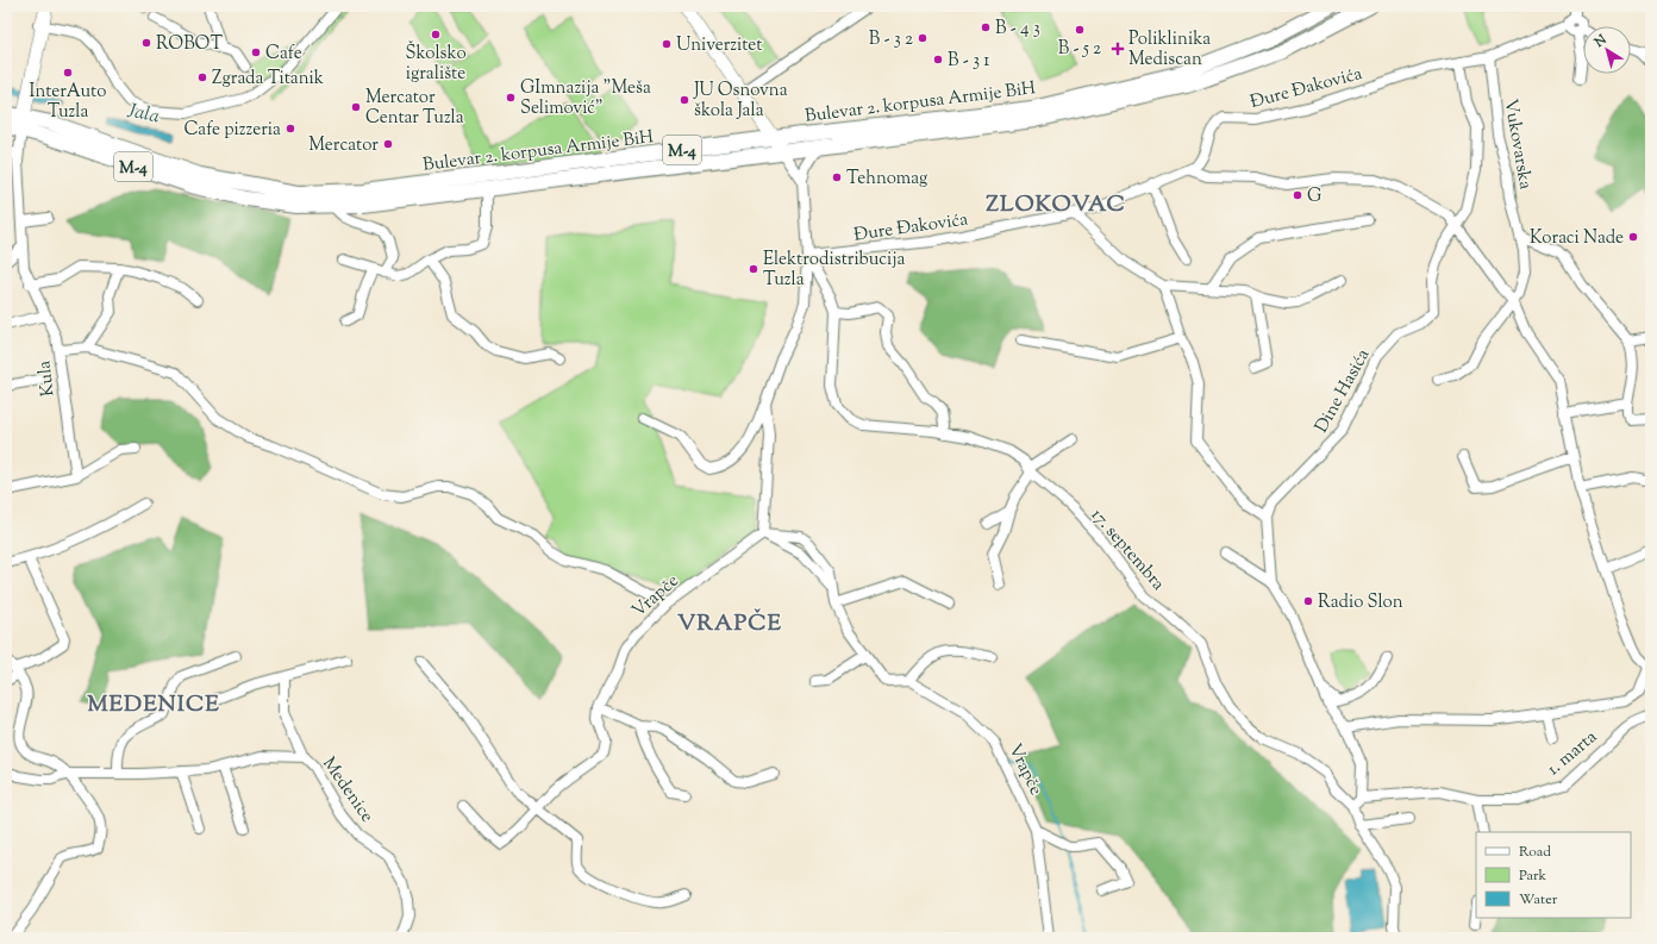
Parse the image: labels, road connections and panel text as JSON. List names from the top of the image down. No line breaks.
{"streets":{"main road":["Bulevar 2. korpusa Armije BiH","M-4"],"street":["Đure Đakovića","Vukovarska","Kula","Dine Hasića","17. septembra","Vrapče","1. marta","Medenice"]},"crossings":[["Đure Đakovića","Vukovarska"],["Đure Đakovića","17. septembra"],["Bulevar 2. korpusa Armije BiH","Kula"]],"districts":["ZLOKOVAC","VRAPČE","MEDENICE"],"water":["Jala"],"places":{"other":["B - 4 3","B - 5 2","Školsko igralište","B - 3 2","ROBOT","Univerzitet","Cafe","B - 3 1","InterAuto Tuzla","Zgrada Titanik","GImnazija \"Meša Selimović\"","JU Osnovna škola Jala","Mercator Centar Tuzla","Cafe pizzeria","Mercator","Tehnomag","G","Koraci Nade","Elektrodistribucija Tuzla","Radio Slon"],"health":["Poliklinika Mediscan"]},"legend":["Road","Park","Water"],"north":"top left"}
